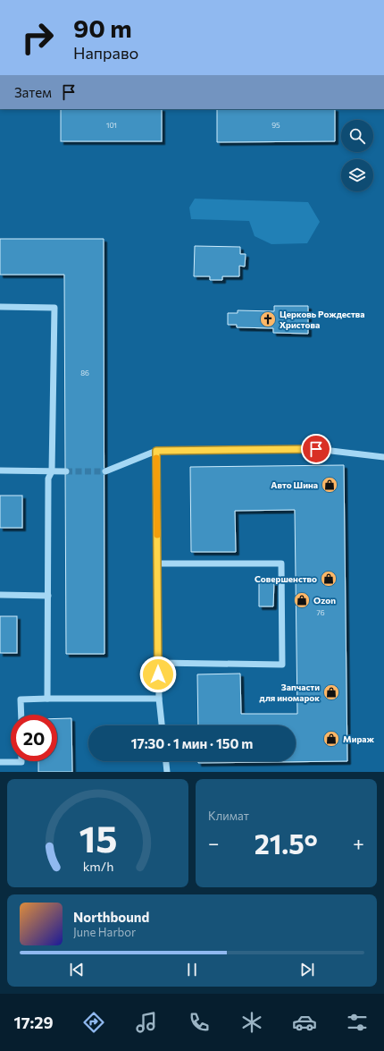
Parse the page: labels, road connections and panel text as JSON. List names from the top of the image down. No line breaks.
{"places":{"church":["Церковь Рождества Христова"],"shop":["Авто Шина","Совершенство","Ozon","Запчасти для иномарок","Мираж"]},"house_numbers":["101","95","86","76"],"page":{"turn":["90 m","Направо"],"then":"Затем","limit":"20","trip":"17:30 · 1 мин · 150 m","tile":"Климат","heat":["−","21.5°","+"],"song":["Northbound","June Harbor"],"tabs":"17:29","gauge":["15","km/h"]}}
